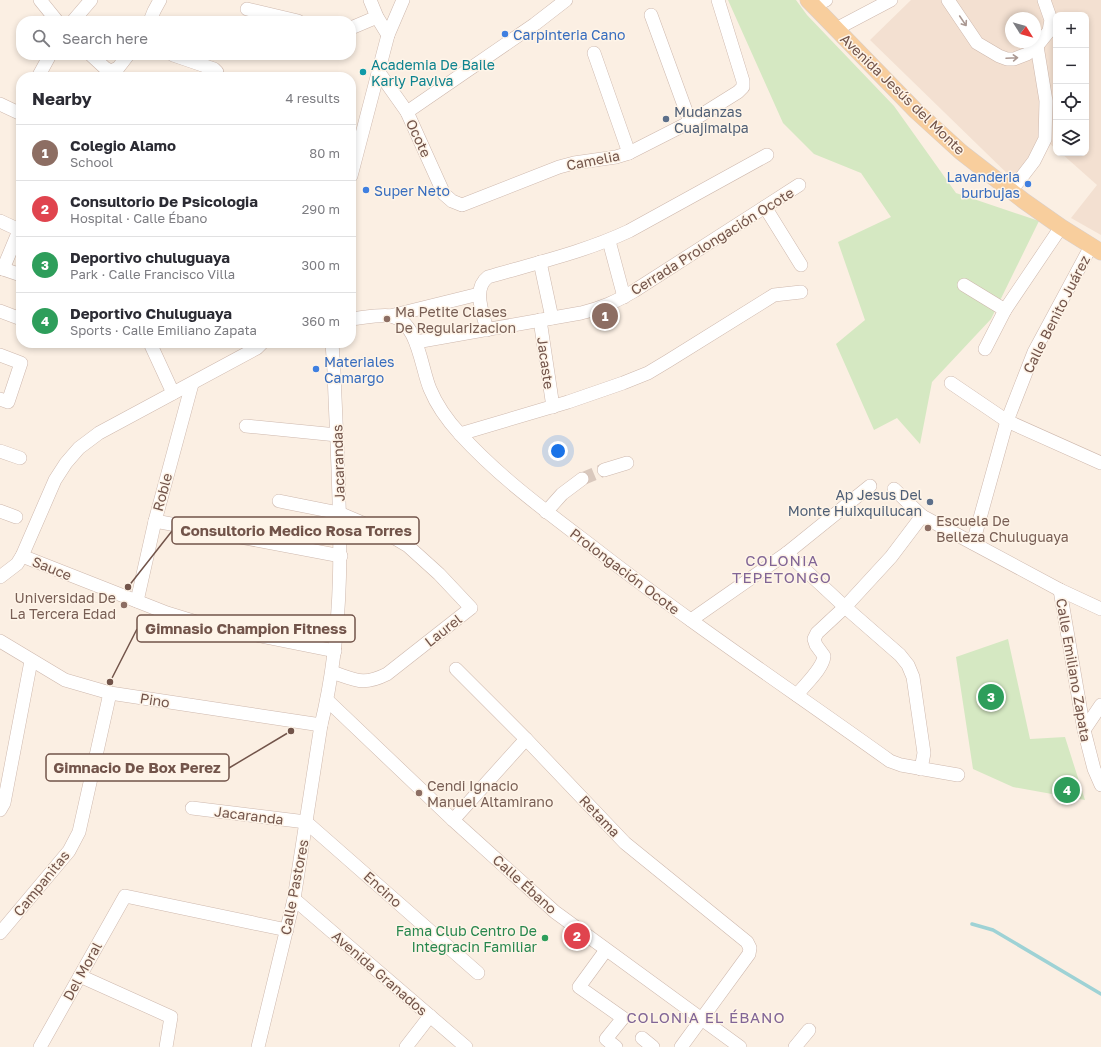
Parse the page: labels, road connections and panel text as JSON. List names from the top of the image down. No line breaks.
{"streets":{"main road":["Avenida Jesús del Monte"],"street":["Ocote","Camelia","Cerrada Prolongación Ocote","Calle Benito Juárez","Jacaste","Jacarandas","Roble","Sauce","Prolongación Ocote","Laurel","Calle Emiliano Zapata","Pino","Jacaranda","Retama","Campanitas","Calle Ébano","Calle Pastores","Encino","Del Moral","Avenida Granados"]},"crossings":[["Avenida Jesús del Monte","Calle Benito Juárez"],["Ocote","Camelia"],["Cerrada Prolongación Ocote","Jacaste"],["Cerrada Prolongación Ocote","Prolongación Ocote"],["Calle Benito Juárez","Calle Emiliano Zapata"],["Jacarandas","Sauce"],["Jacarandas","Laurel"],["Jacarandas","Pino"],["Jacarandas","Calle Ébano"],["Jacarandas","Calle Pastores"],["Roble","Sauce"],["Pino","Campanitas"],["Pino","Calle Pastores"],["Jacaranda","Calle Pastores"],["Jacaranda","Encino"],["Retama","Calle Ébano"],["Calle Pastores","Encino"],["Calle Pastores","Del Moral"],["Calle Pastores","Avenida Granados"]],"districts":["COLONIA TEPETONGO","COLONIA EL ÉBANO"],"places":["Carpinteria Cano","Academia De Baile Karly Pavlva","Mudanzas Cuajimalpa","Lavanderia burbujas","Super Neto","Ma Petite Clases De Regularizacion","Materiales Camargo","Ap Jesus Del Monte Huixquilucan","Escuela De Belleza Chuluguaya","Consultorio Medico Rosa Torres","Universidad De La Tercera Edad","Gimnasio Champion Fitness","Gimnacio De Box Perez","Cendi Ignacio Manuel Altamirano","Fama Club Centro De Integracin Familiar"],"north":"bottom right","page":{"map_buttons":["+","−"],"search":"Search here","heading":["Nearby","4 results"],"list":[{"mark":"1","name":"Colegio Alamo","note":"School","value":"80 m"},{"mark":"2","name":"Consultorio De Psicologia","note":"Hospital · Calle Ébano","value":"290 m"},{"mark":"3","name":"Deportivo chuluguaya","note":"Park · Calle Francisco Villa","value":"300 m"},{"mark":"4","name":"Deportivo Chuluguaya","note":"Sports · Calle Emiliano Zapata","value":"360 m"}],"pins":["1","3","4","2"]}}
